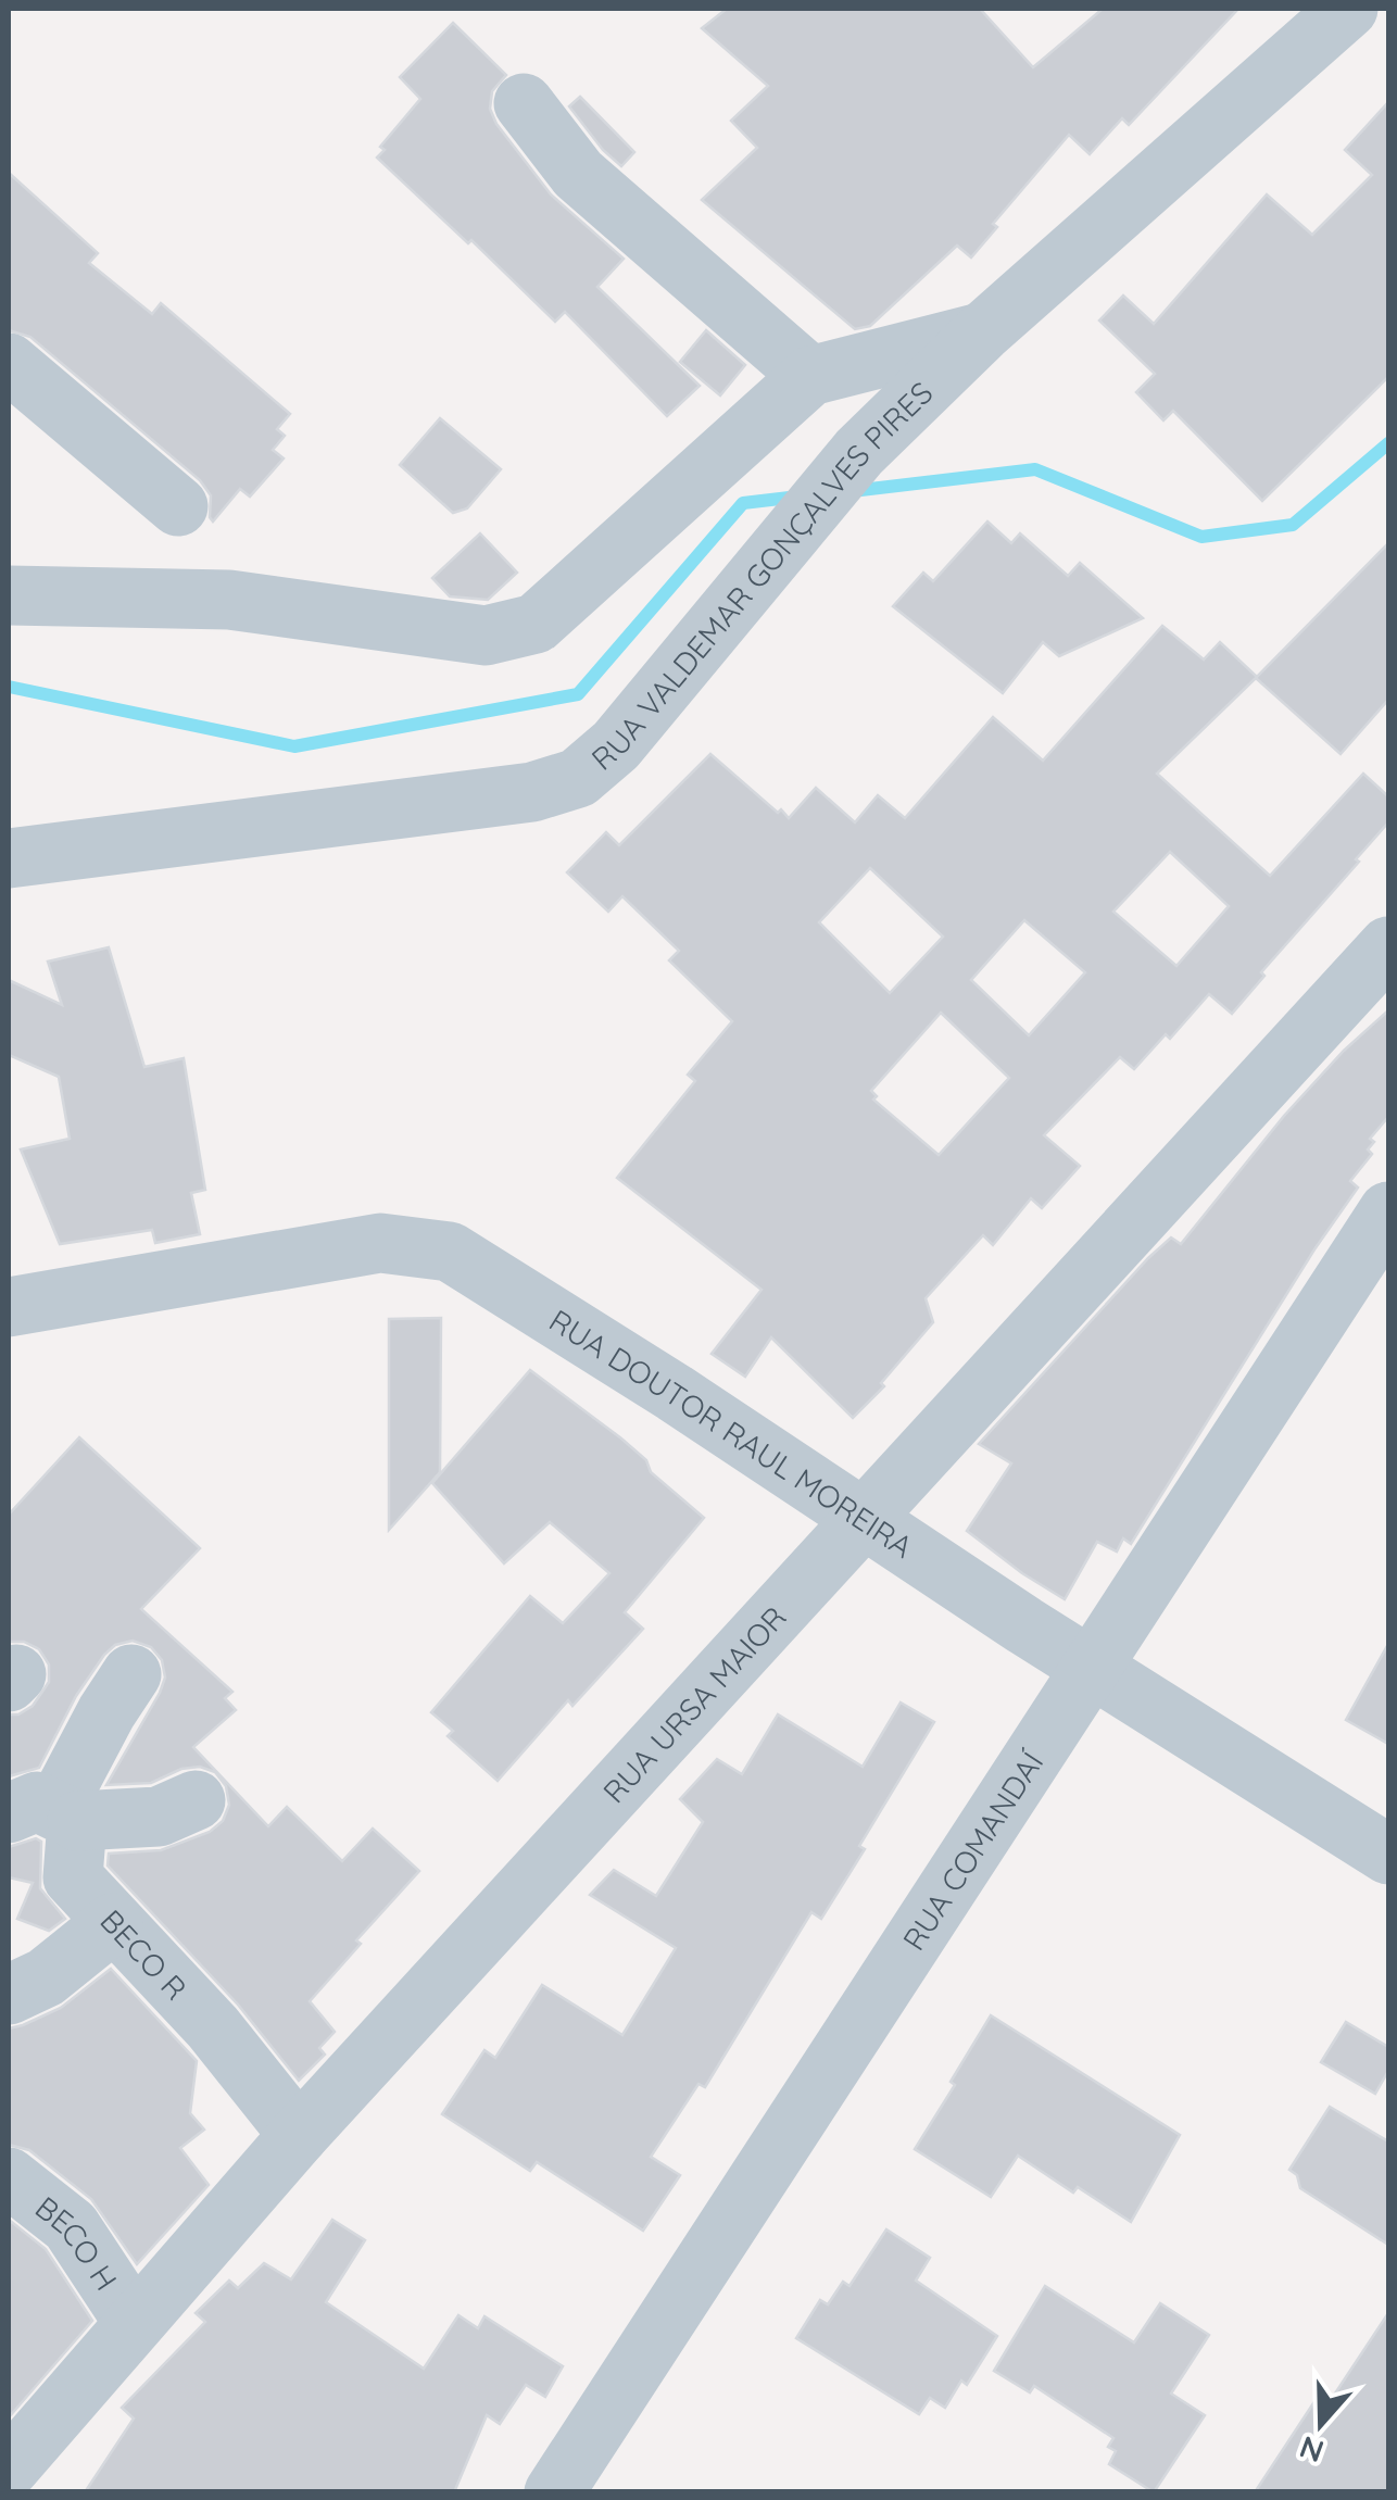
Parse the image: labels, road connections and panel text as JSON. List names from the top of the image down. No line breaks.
{"streets":{"street":["RUA VALDEMAR GONÇALVES PIRES","RUA DOUTOR RAUL MOREIRA","RUA URSA MAIOR","RUA COMANDAÍ","BECO R","BECO H"]},"crossings":[["RUA DOUTOR RAUL MOREIRA","RUA URSA MAIOR"],["RUA DOUTOR RAUL MOREIRA","RUA COMANDAÍ"],["RUA URSA MAIOR","BECO R"],["RUA URSA MAIOR","BECO H"]],"north":"bottom"}
